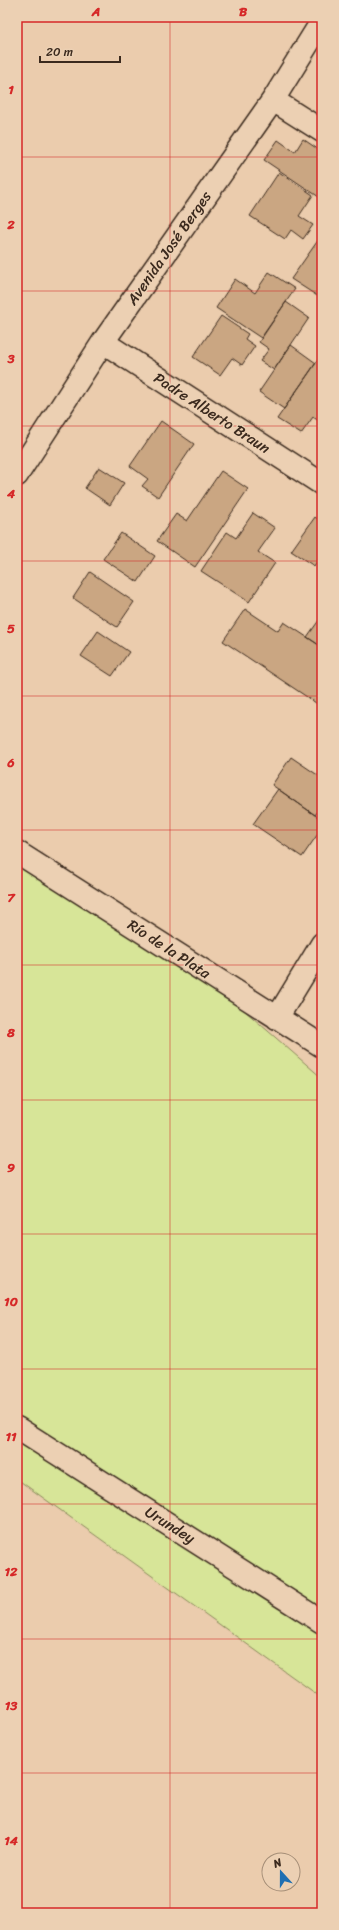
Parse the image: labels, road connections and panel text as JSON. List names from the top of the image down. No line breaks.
{"streets":{"street":["Avenida José Berges","Padre Alberto Braun","Río de la Plata","Urundey"]},"crossings":[["Avenida José Berges","Padre Alberto Braun"]],"scale_bar":"20 m","north":"top","grid":{"columns":["A","B"],"rows":["1","2","3","4","5","6","7","8","9","10","11","12","13","14"]}}
